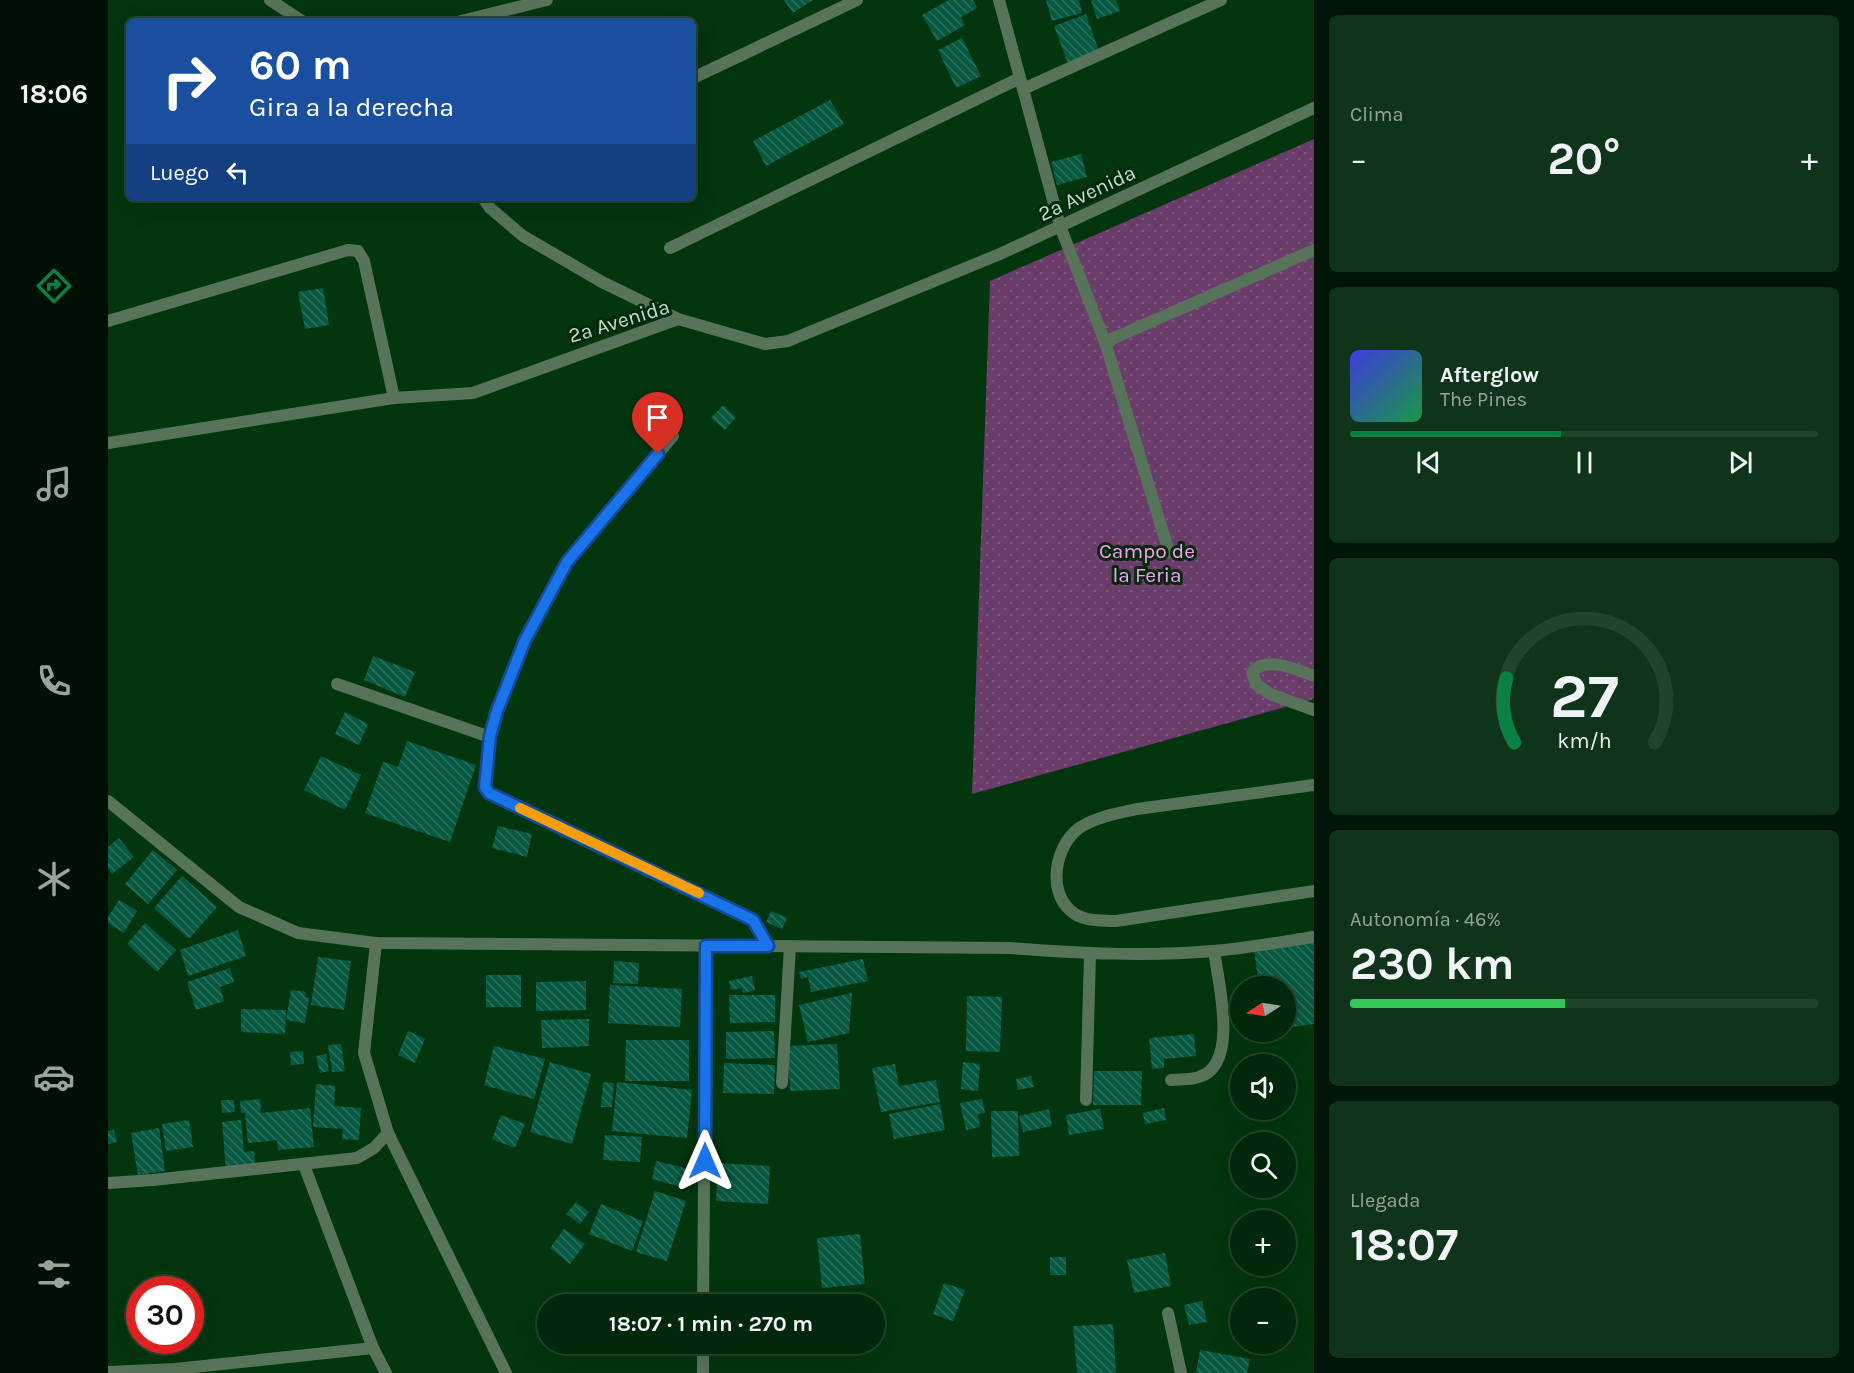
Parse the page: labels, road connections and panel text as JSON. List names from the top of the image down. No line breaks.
{"streets":{"street":["2a Avenida"]},"parks":["Campo de la Feria"],"north":"left","page":{"tabs":"18:06","tile":["Clima",["Autonomía · 46%","230 km"],["Llegada","18:07"]],"turn":["60 m","Gira a la derecha"],"heat":["−","20°","+"],"then":"Luego","song":["Afterglow","The Pines"],"map_buttons":["+","−"],"limit":"30","trip":"18:07 · 1 min · 270 m","gauge":["27","km/h"]}}
